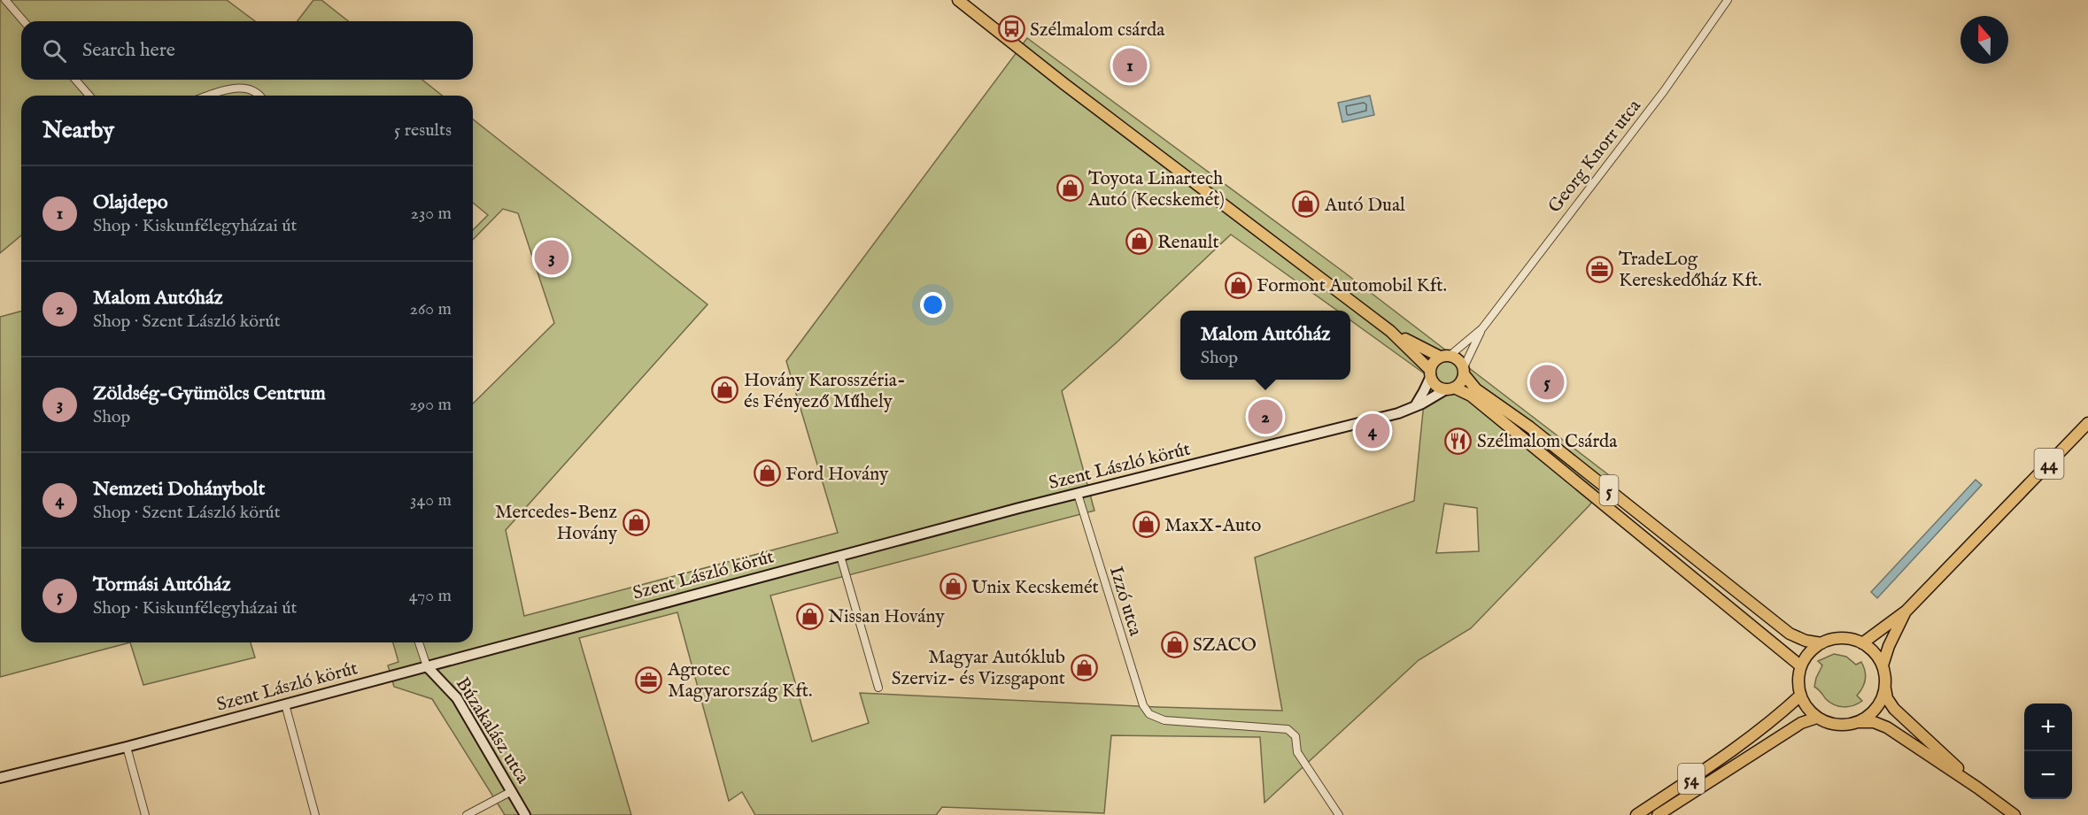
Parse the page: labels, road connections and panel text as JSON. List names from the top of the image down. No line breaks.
{"streets":{"main road":["44","5","54"],"street":["Georg Knorr utca","Szent László körút","Izzó utca","Búzakalász utca"]},"crossings":[["Georg Knorr utca","Szent László körút"],["Georg Knorr utca","5"],["44","5"],["44","54"],["Szent László körút","5"],["Szent László körút","Izzó utca"],["Szent László körút","Búzakalász utca"],["5","54"]],"places":{"bus stop":["Szélmalom csárda"],"shop":["Toyota Linartech Autó (Kecskemét)","Autó Dual","Renault","Formont Automobil Kft.","Hovány Karosszéria- és Fényező Műhely","Ford Hovány","Mercedes-Benz Hovány","MaxX-Auto","Unix Kecskemét","Nissan Hovány","SZACO","Magyar Autóklub Szerviz- és Vizsgapont"],"office":["TradeLog Kereskedőház Kft.","Agrotec Magyarország Kft."],"restaurant":["Szélmalom Csárda"]},"north":"top","page":{"search":"Search here","pins":["1","3","5","2","4"],"heading":["Nearby","5 results"],"list":[{"mark":"1","name":"Olajdepo","note":"Shop · Kiskunfélegyházai út","value":"230 m"},{"mark":"2","name":"Malom Autóház","note":"Shop · Szent László körút","value":"260 m"},{"mark":"3","name":"Zöldség-Gyümölcs Centrum","note":"Shop","value":"290 m"},{"mark":"4","name":"Nemzeti Dohánybolt","note":"Shop · Szent László körút","value":"340 m"},{"mark":"5","name":"Tormási Autóház","note":"Shop · Kiskunfélegyházai út","value":"470 m"}],"popup":["Malom Autóház","Shop"],"map_buttons":["+","−"]}}
